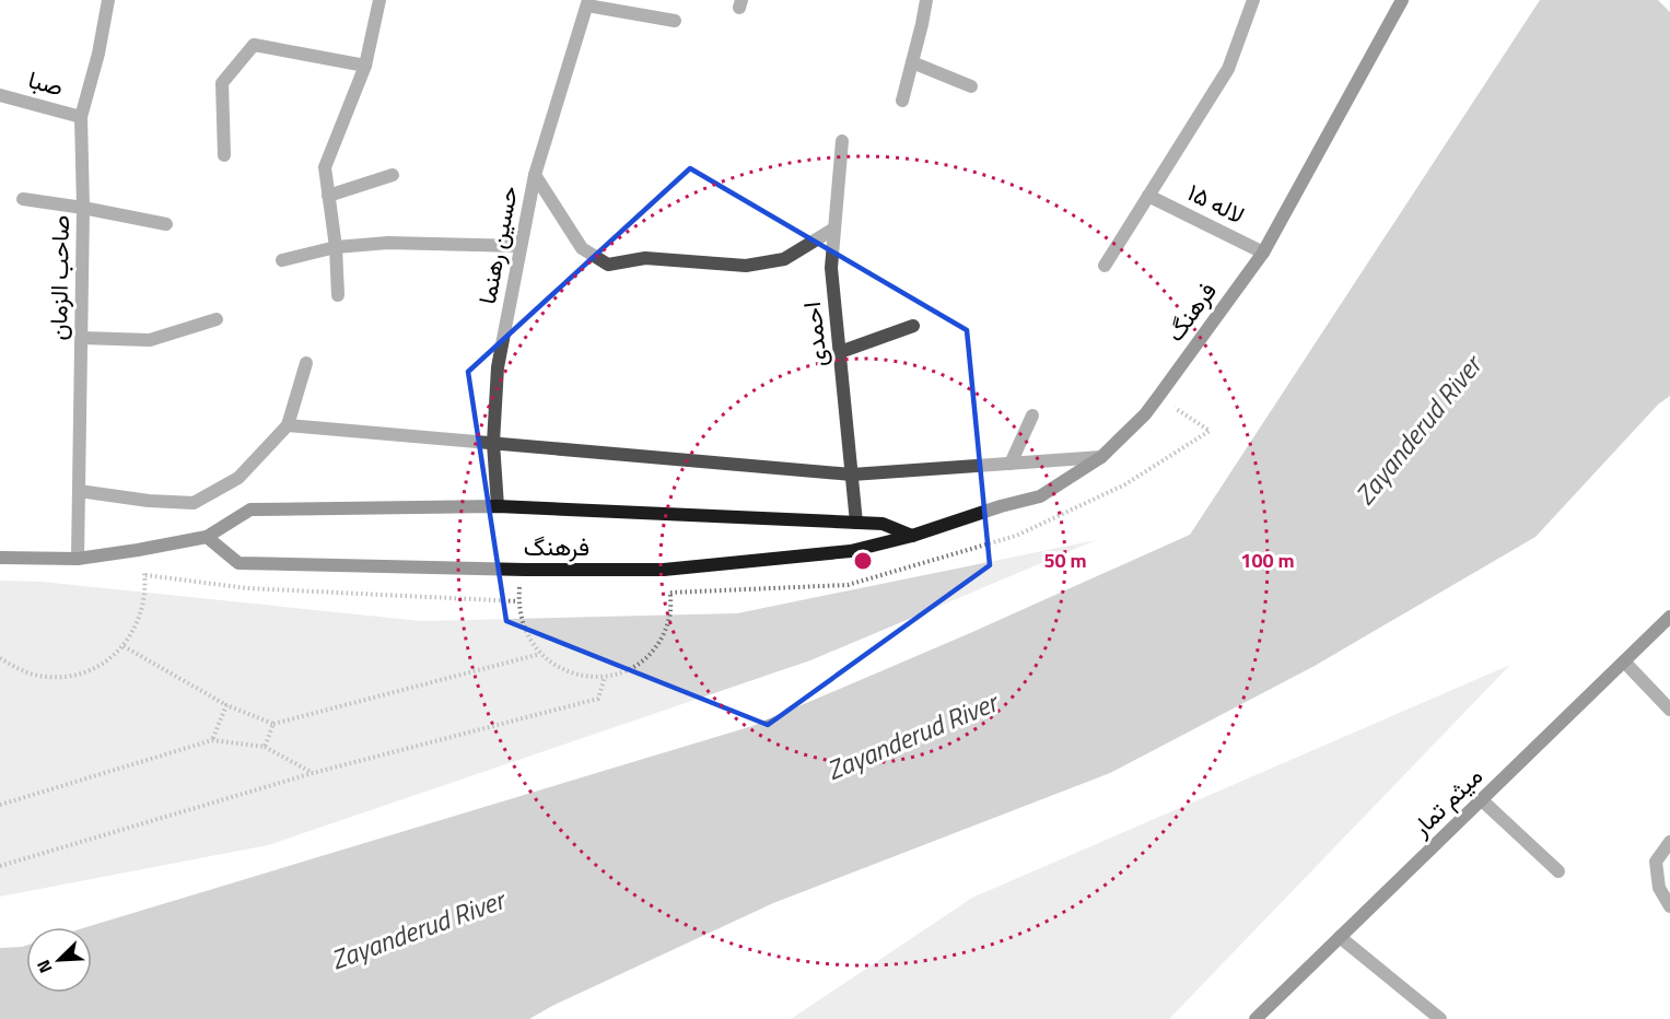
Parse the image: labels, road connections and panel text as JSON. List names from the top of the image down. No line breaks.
{"streets":{"street":["صبا","لاله ۱۵","حسین رهنما","صاحب الزمان","فرهنگ","احمدی","میثم تمار"]},"crossings":[["صبا","صاحب الزمان"],["لاله ۱۵","فرهنگ"],["حسین رهنما","فرهنگ"],["صاحب الزمان","فرهنگ"],["فرهنگ","احمدی"]],"water":["Zayanderud River"],"north":"bottom left","rings":["50 m","100 m"]}
